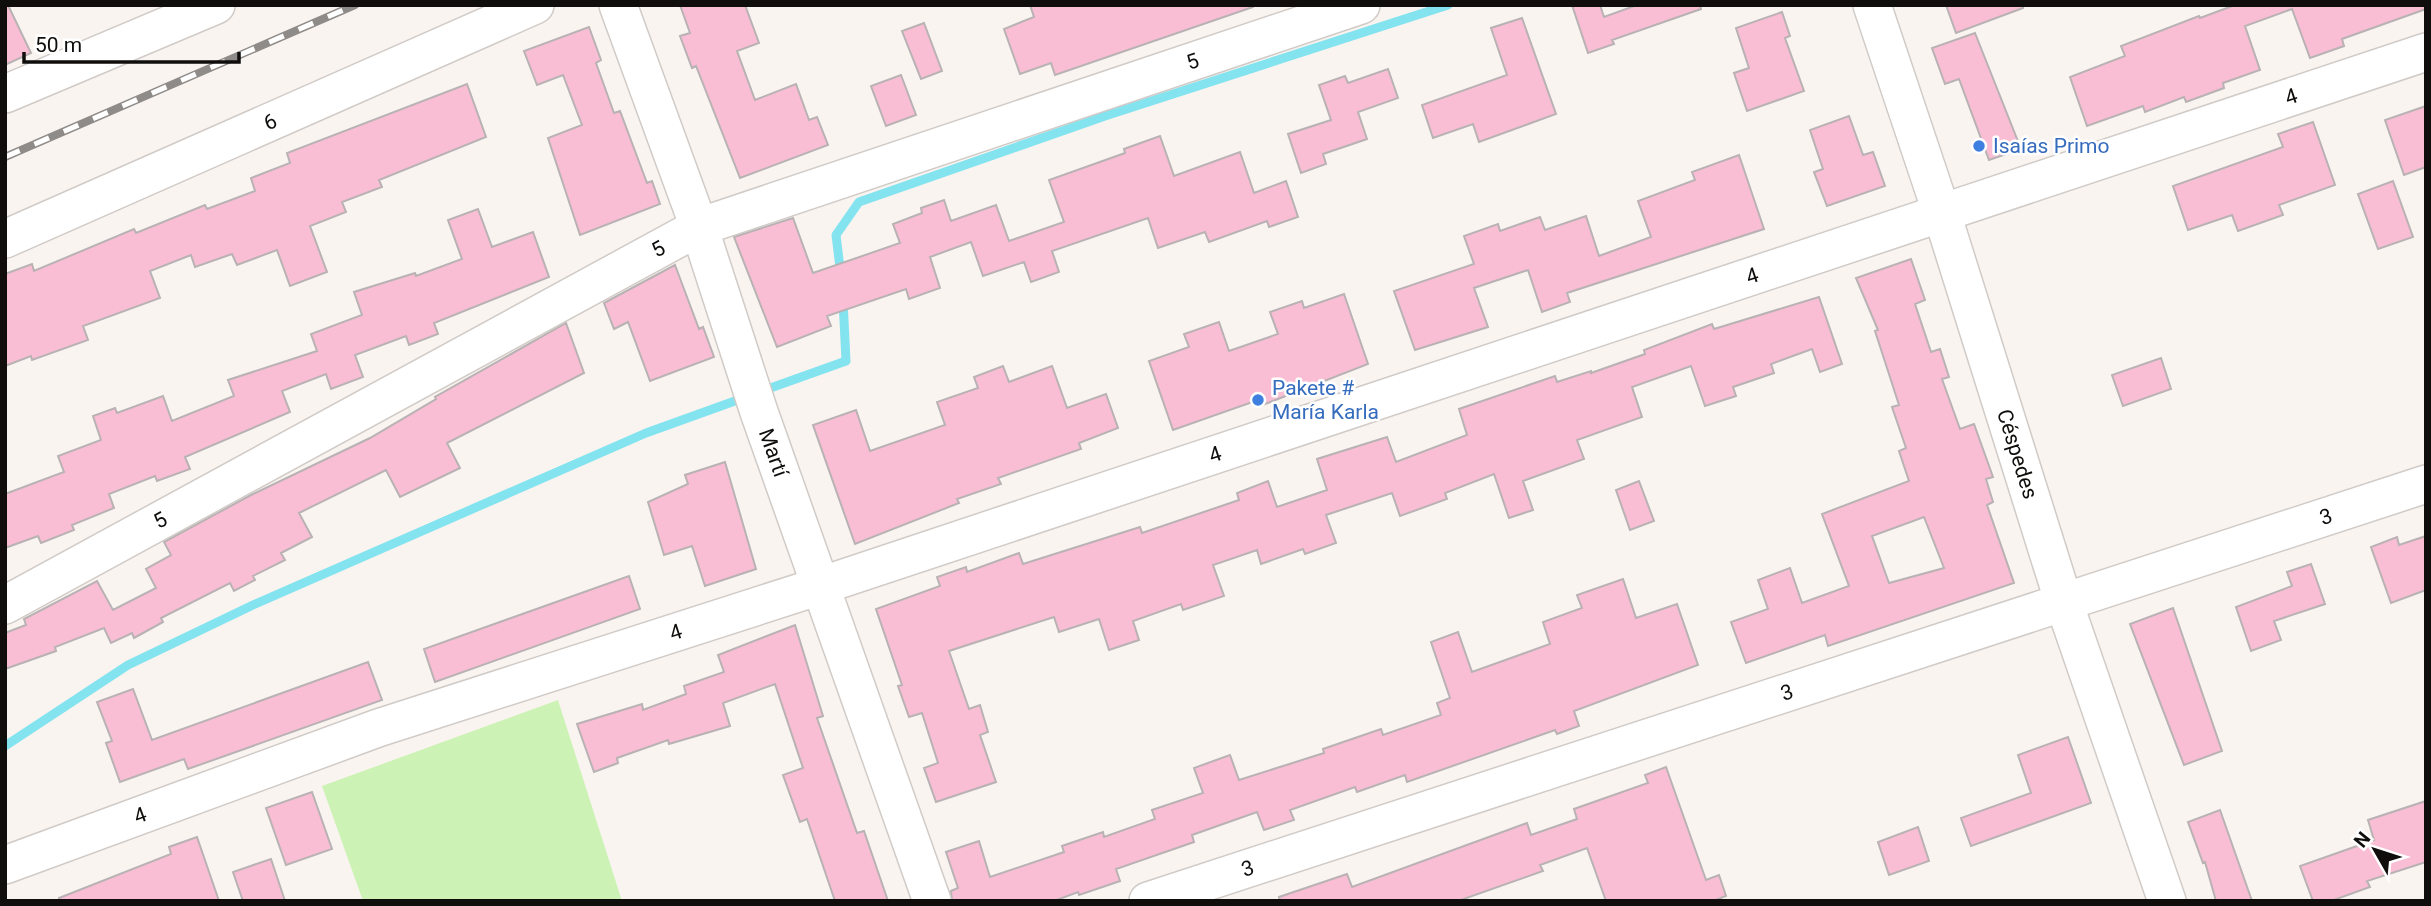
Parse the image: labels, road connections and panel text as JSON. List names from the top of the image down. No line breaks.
{"streets":{"street":["5","4","6","Martí","Céspedes","3"]},"crossings":[["5","Martí"],["4","Martí"],["4","Céspedes"],["Céspedes","3"]],"places":["Isaías Primo","Pakete # María Karla"],"scale_bar":"50 m","north":"top left"}
